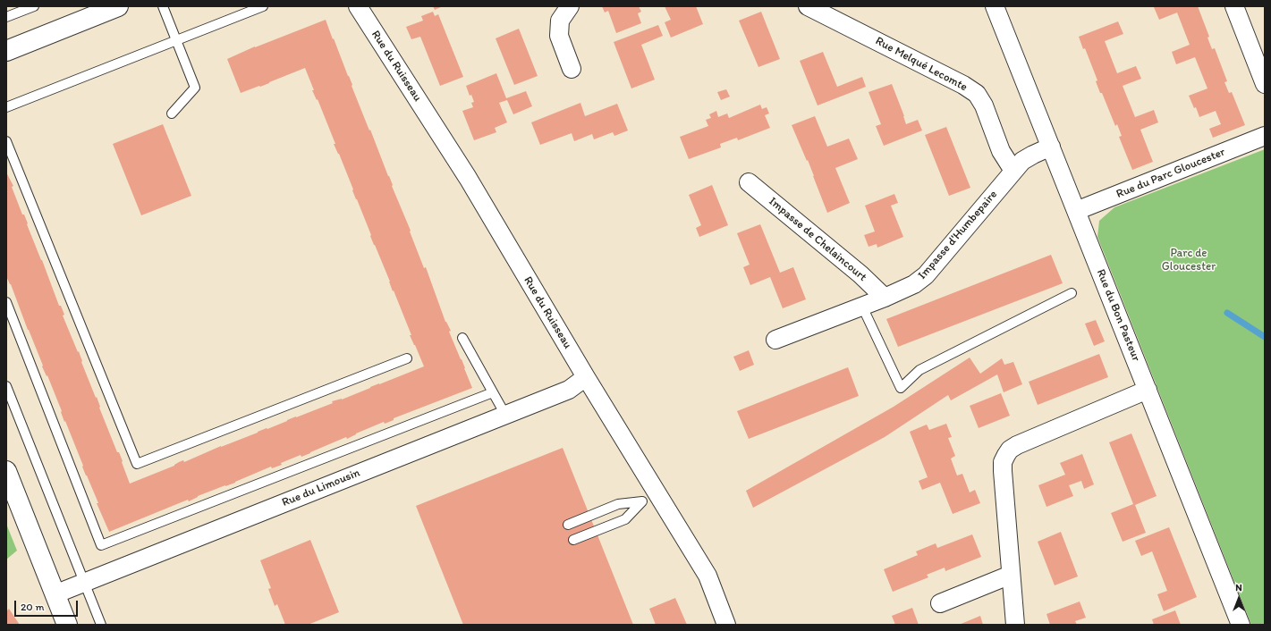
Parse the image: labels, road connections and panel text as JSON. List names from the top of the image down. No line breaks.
{"streets":{"street":["Rue Melqué Lecomte","Rue du Ruisseau","Rue du Parc Gloucester","Impasse d'Humbepaire","Impasse de Chelaincourt","Rue du Bon Pasteur","Rue du Limousin"]},"crossings":[["Rue Melqué Lecomte","Impasse d'Humbepaire"],["Rue du Ruisseau","Rue du Limousin"],["Rue du Parc Gloucester","Rue du Bon Pasteur"],["Impasse d'Humbepaire","Impasse de Chelaincourt"],["Impasse d'Humbepaire","Rue du Bon Pasteur"]],"parks":["Parc de Gloucester"],"scale_bar":"20 m","north":"top"}
